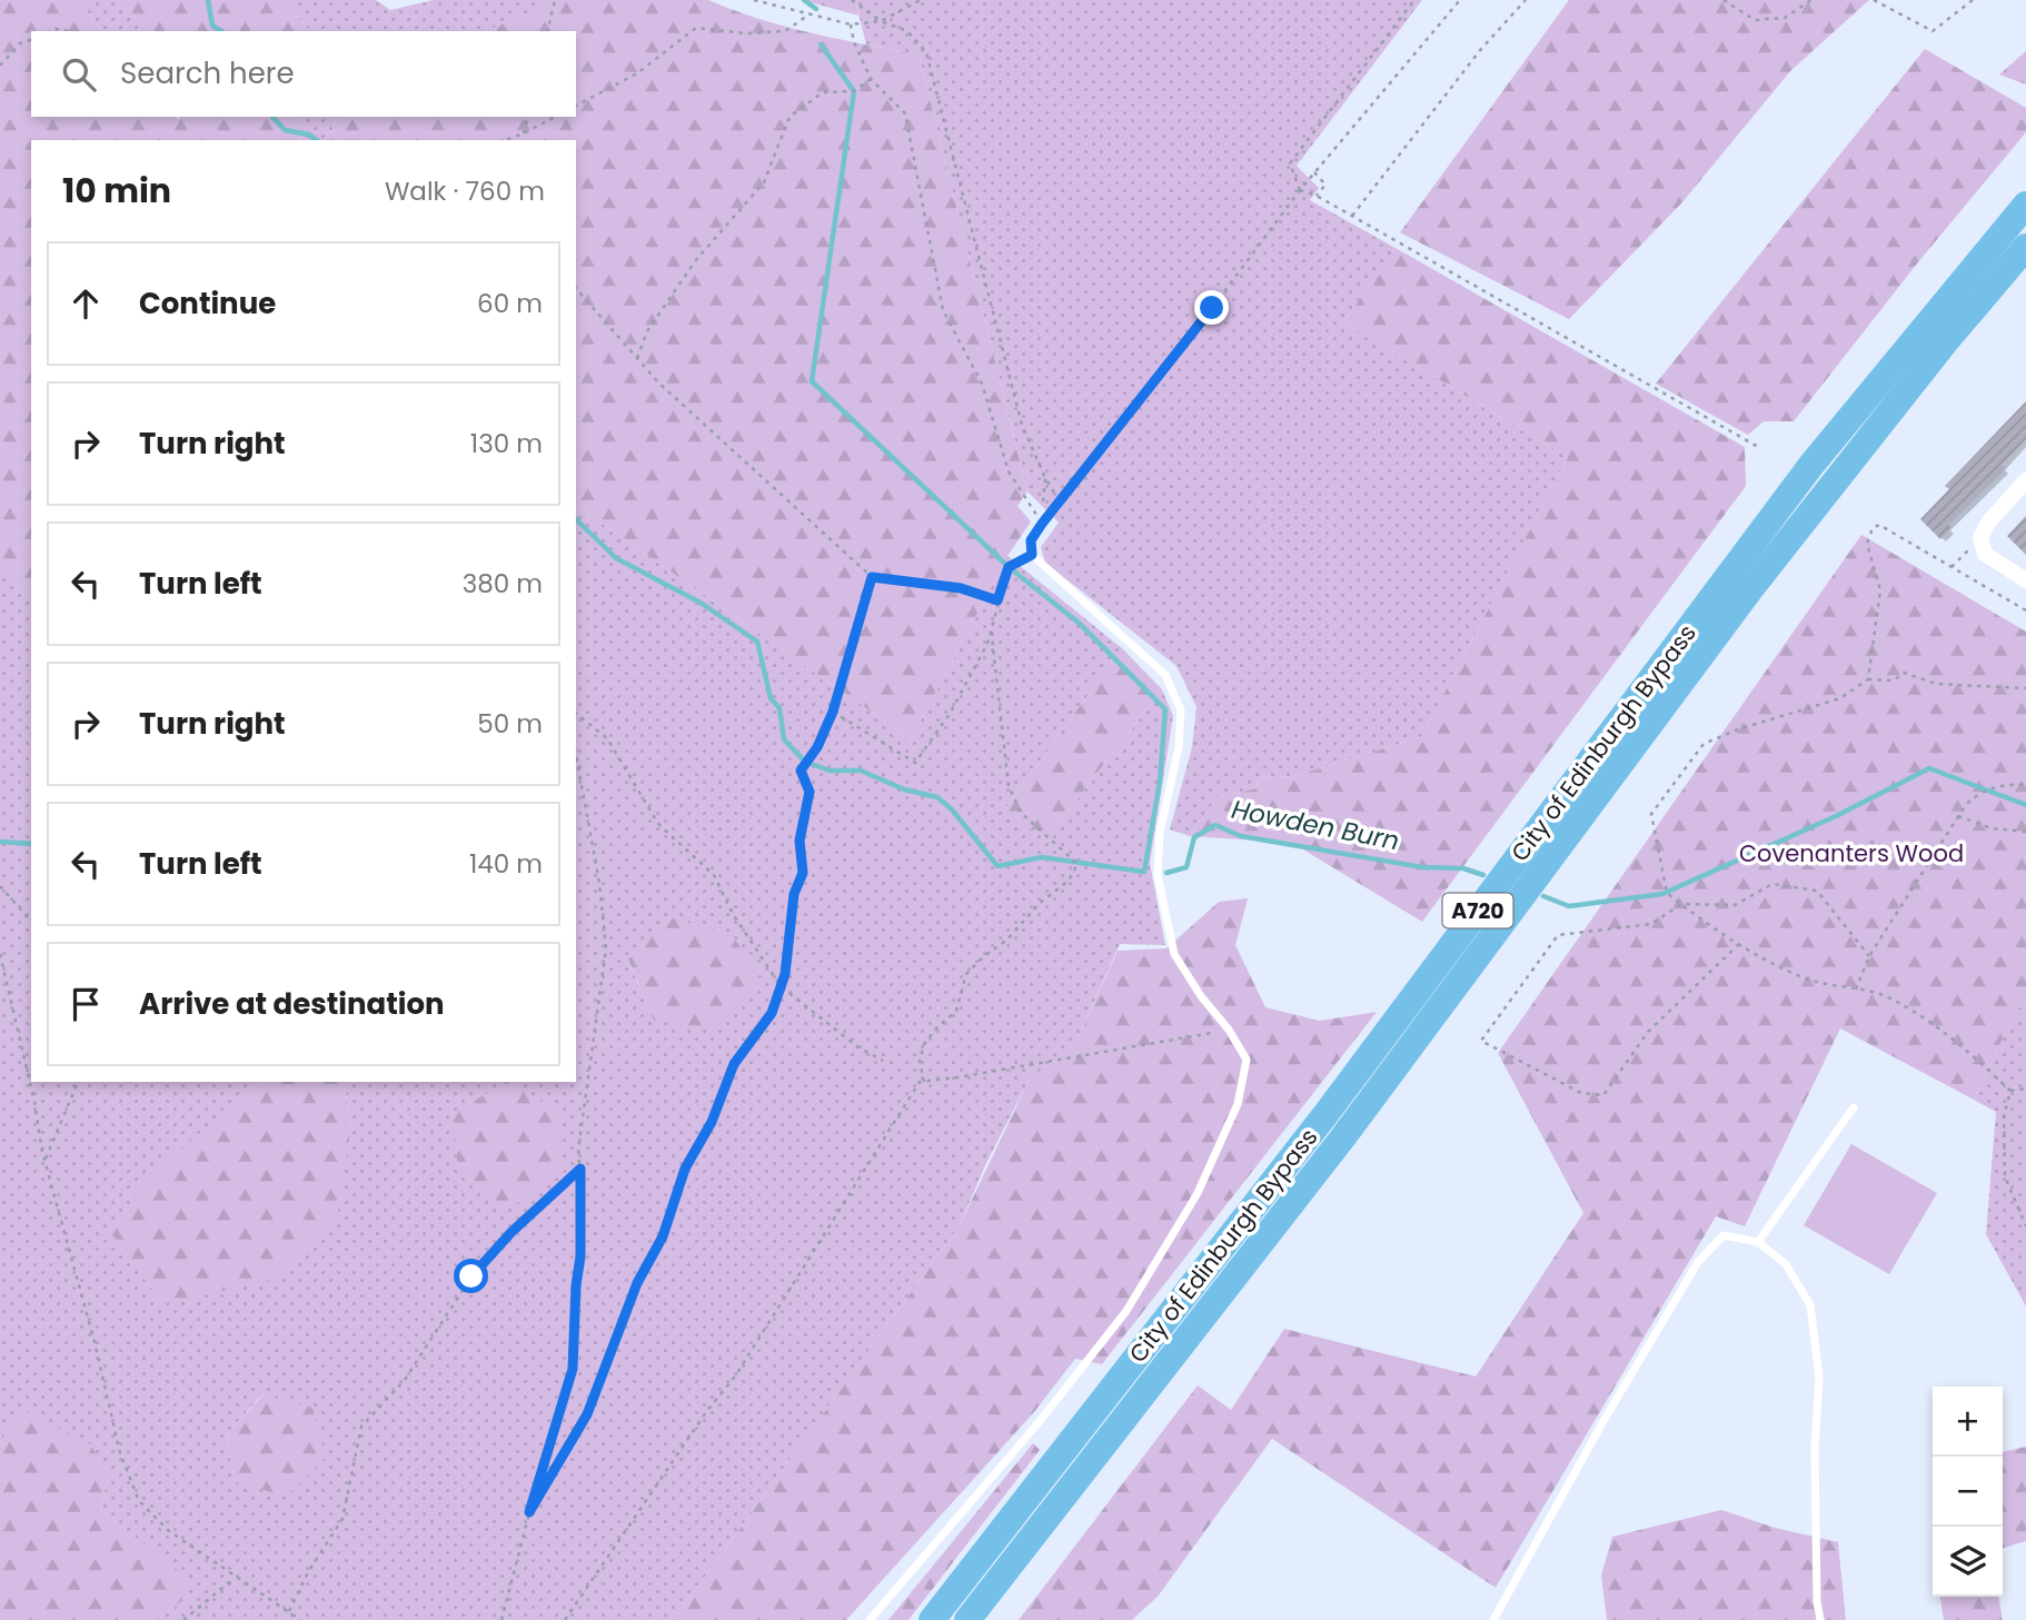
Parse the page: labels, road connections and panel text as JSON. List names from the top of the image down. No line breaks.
{"streets":{"highway":["City of Edinburgh Bypass","A720"]},"water":["Howden Burn"],"parks":["Covenanters Wood"],"page":{"search":"Search here","heading":["10 min","Walk · 760 m"],"list":[["Continue","60 m"],["Turn right","130 m"],["Turn left","380 m"],["Turn right","50 m"],["Turn left","140 m"],"Arrive at destination"],"map_buttons":["+","−"]}}
